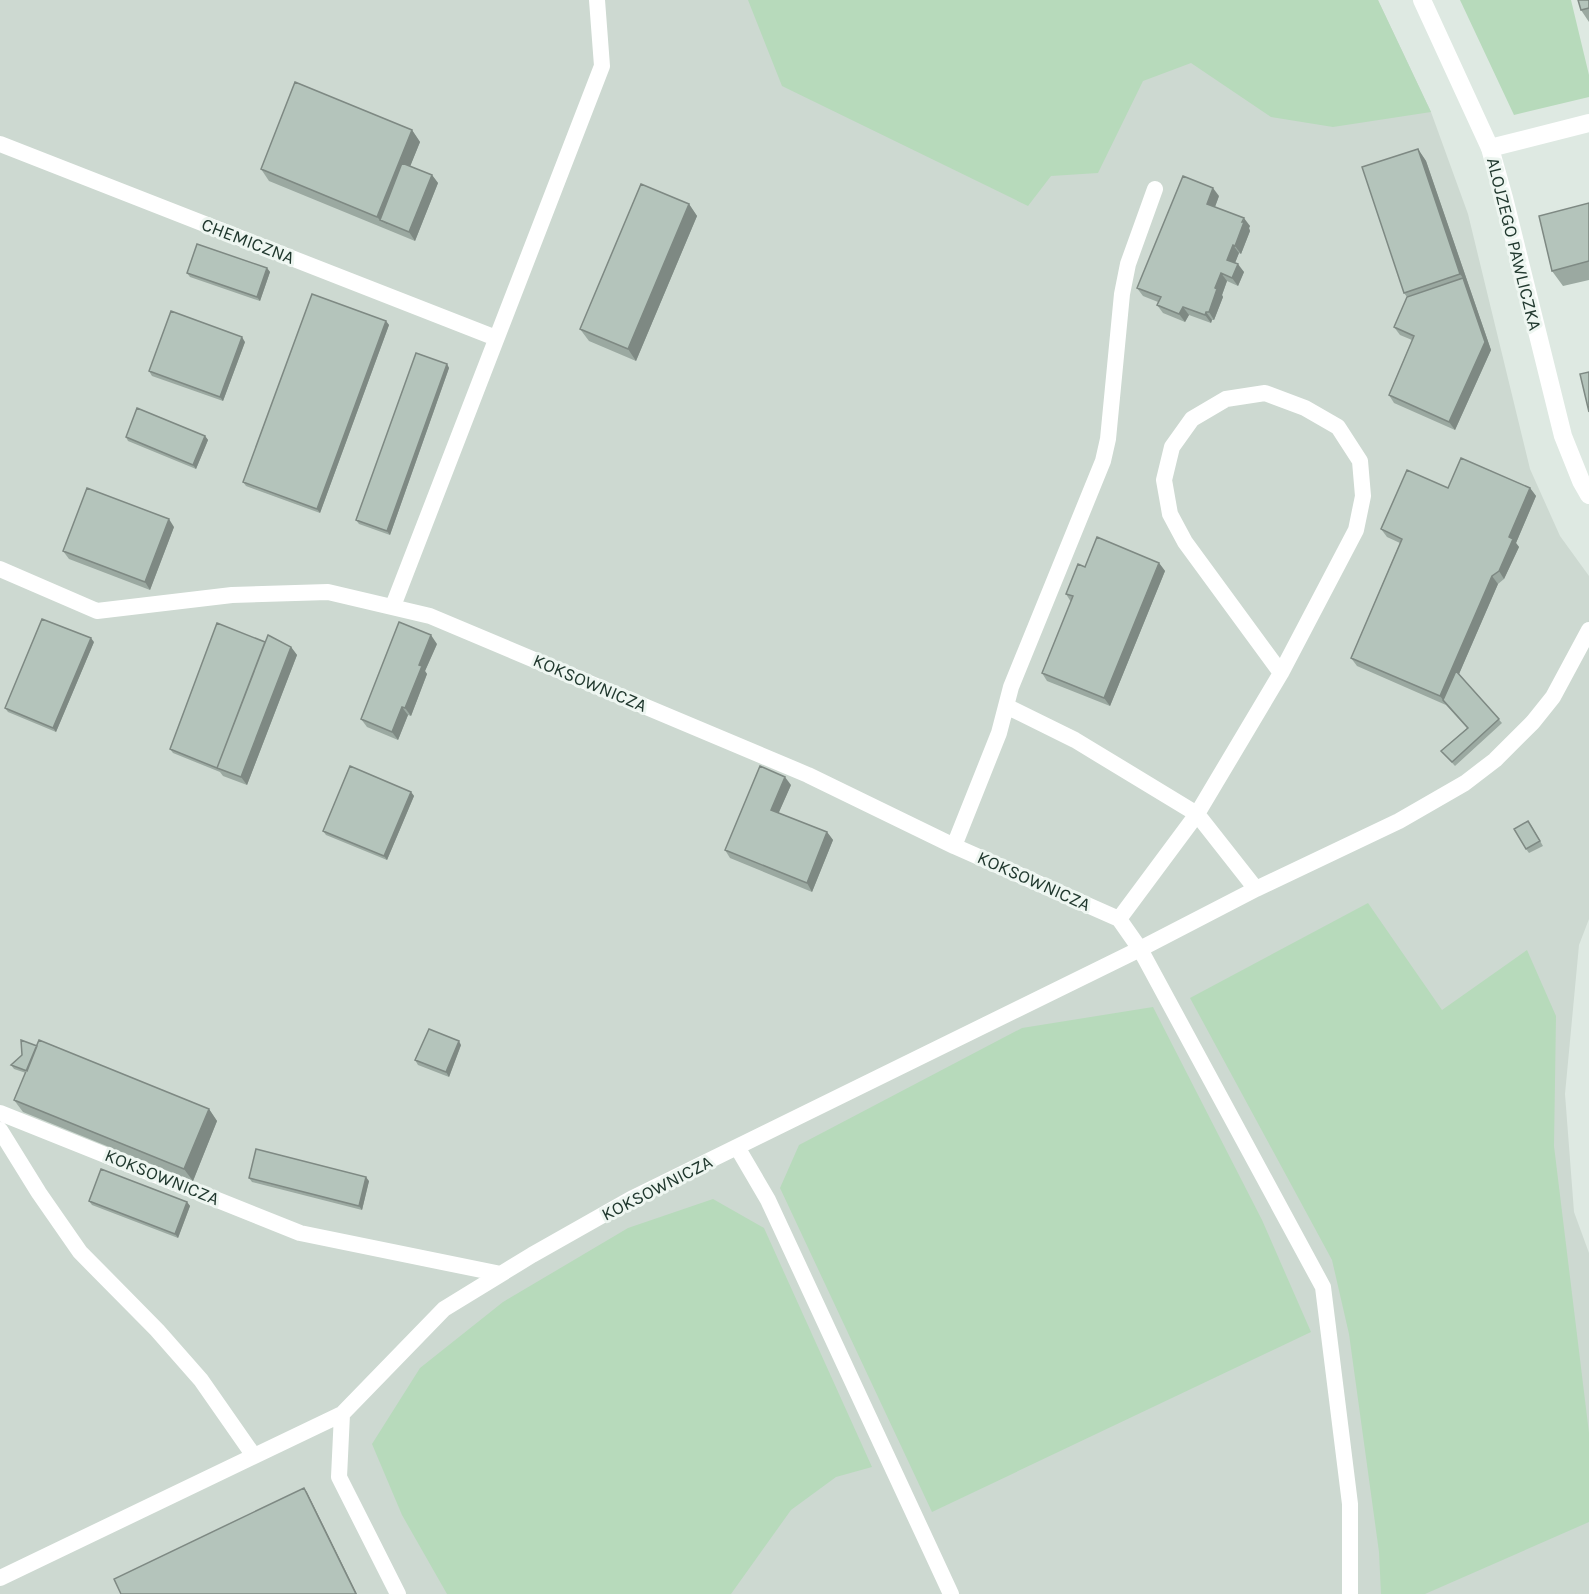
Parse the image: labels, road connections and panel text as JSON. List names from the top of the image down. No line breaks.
{"streets":{"street":["ALOJZEGO PAWLICZKA"],"lane":["CHEMICZNA","KOKSOWNICZA"]}}
